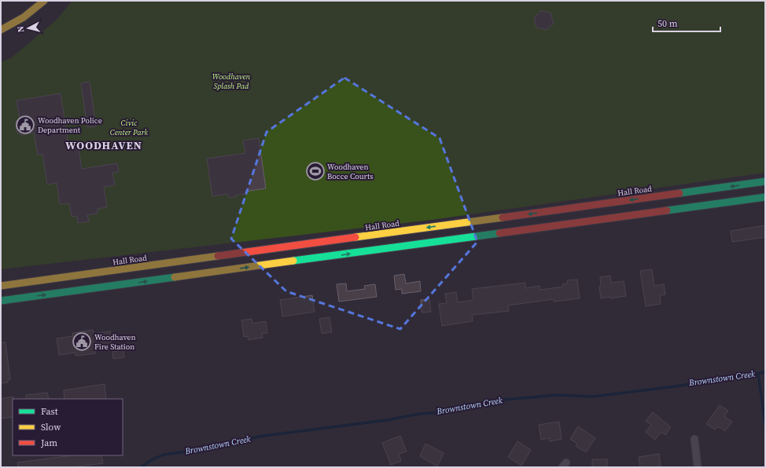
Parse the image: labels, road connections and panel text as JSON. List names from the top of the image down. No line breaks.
{"streets":{"main road":["Hall Road"]},"districts":["WOODHAVEN"],"water":["Brownstown Creek"],"parks":["Woodhaven Splash Pad","Civic Center Park"],"places":{"public building":["Woodhaven Police Department","Woodhaven Fire Station"],"sports":["Woodhaven Bocce Courts"]},"legend":["Fast","Slow","Jam"],"scale_bar":"50 m","north":"left"}
